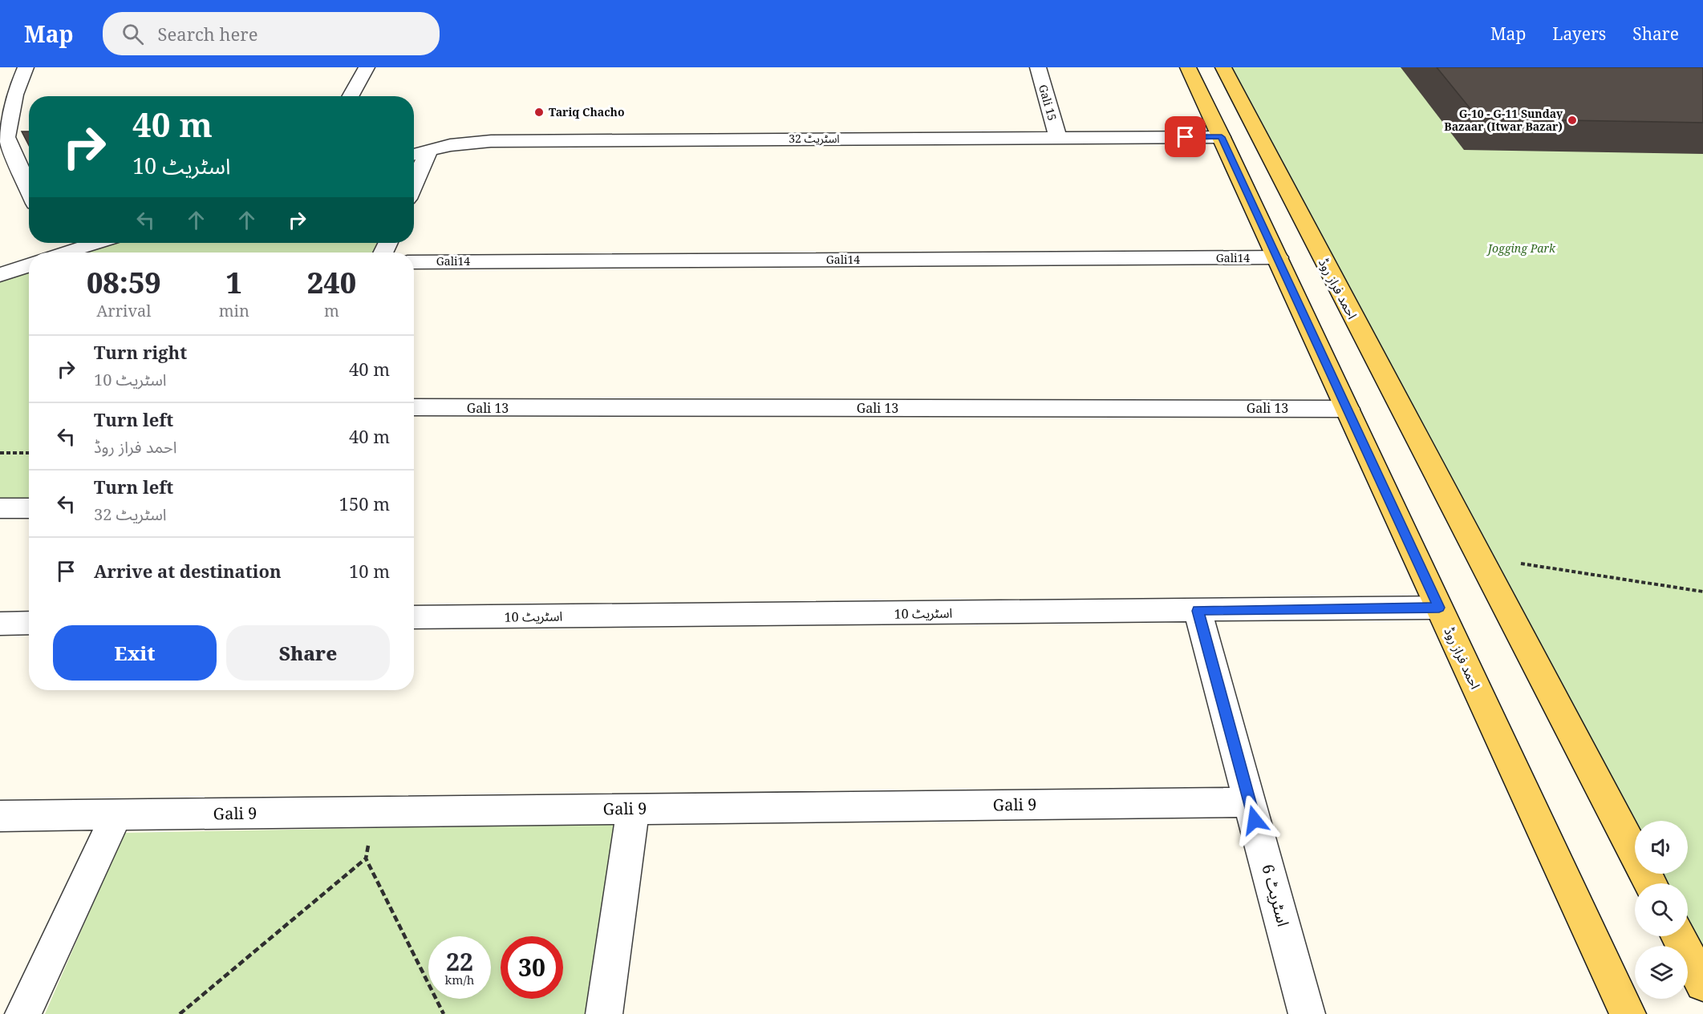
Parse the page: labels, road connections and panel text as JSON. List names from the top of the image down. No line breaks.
{"streets":{"main road":["احمد فراز روڈ"],"street":["Gali 15","اسٹریٹ 32","Gali14","Gali 13","اسٹریٹ 10","Gali 9","اسٹریٹ 6"]},"crossings":[["Gali 15","اسٹریٹ 32"],["اسٹریٹ 32","احمد فراز روڈ"],["Gali14","احمد فراز روڈ"],["احمد فراز روڈ","Gali 13"],["احمد فراز روڈ","اسٹریٹ 10"],["اسٹریٹ 10","اسٹریٹ 6"],["Gali 9","اسٹریٹ 6"]],"parks":["Jogging Park"],"places":["Tariq Chacho","G-10 - G-11 Sunday Bazaar (Itwar Bazar)"],"page":{"header":"Map","search":"Search here","nav":["Map","Layers","Share"],"turn":["40 m","اسٹریٹ 10"],"eta":["08:59","Arrival","1","min","240","m"],"list":[{"name":"Turn right","note":"اسٹریٹ 10","value":"40 m"},{"name":"Turn left","note":"احمد فراز روڈ","value":"40 m"},{"name":"Turn left","note":"اسٹریٹ 32","value":"150 m"},{"name":"Arrive at destination","value":"10 m"}],"buttons":["Exit","Share"],"speed":"22 km/h","limit":"30"}}
